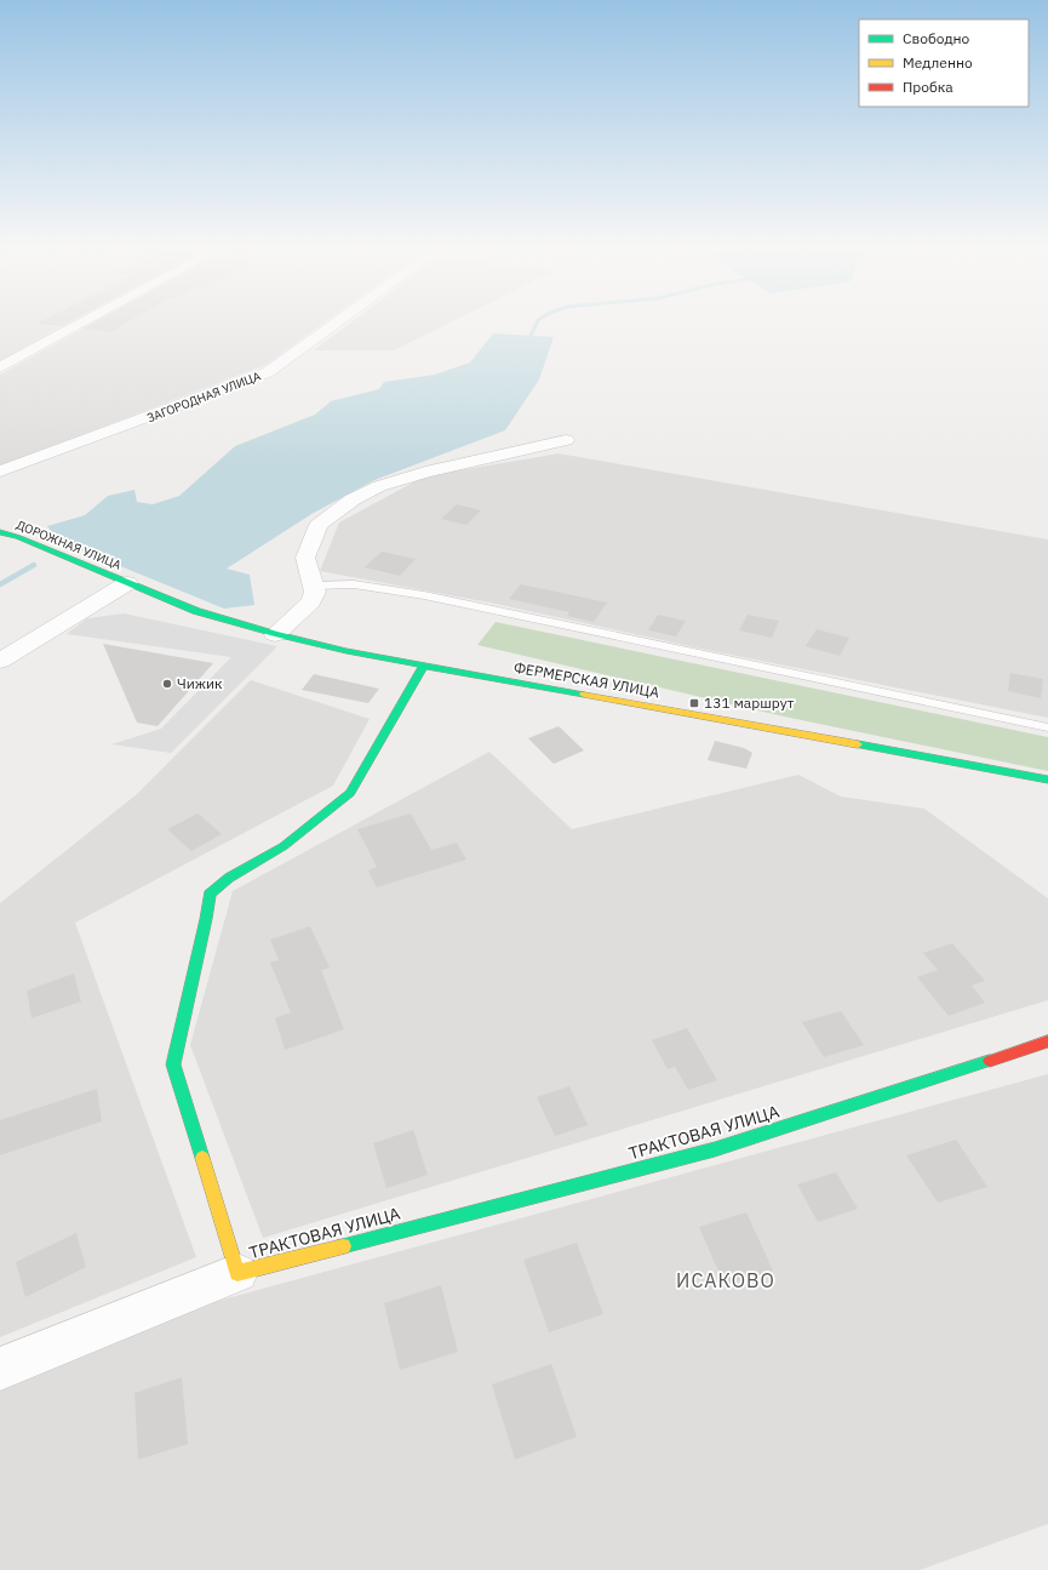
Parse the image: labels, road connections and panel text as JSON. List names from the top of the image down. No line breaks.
{"streets":{"street":["ЗАГОРОДНАЯ УЛИЦА","ДОРОЖНАЯ УЛИЦА","ФЕРМЕРСКАЯ УЛИЦА","ТРАКТОВАЯ УЛИЦА"]},"crossings":[["ДОРОЖНАЯ УЛИЦА","ФЕРМЕРСКАЯ УЛИЦА"],["ФЕРМЕРСКАЯ УЛИЦА","ТРАКТОВАЯ УЛИЦА"]],"districts":["ИСАКОВО"],"places":{"other":["Чижик"],"transit":["131 маршрут"]},"legend":["Свободно","Медленно","Пробка"]}
